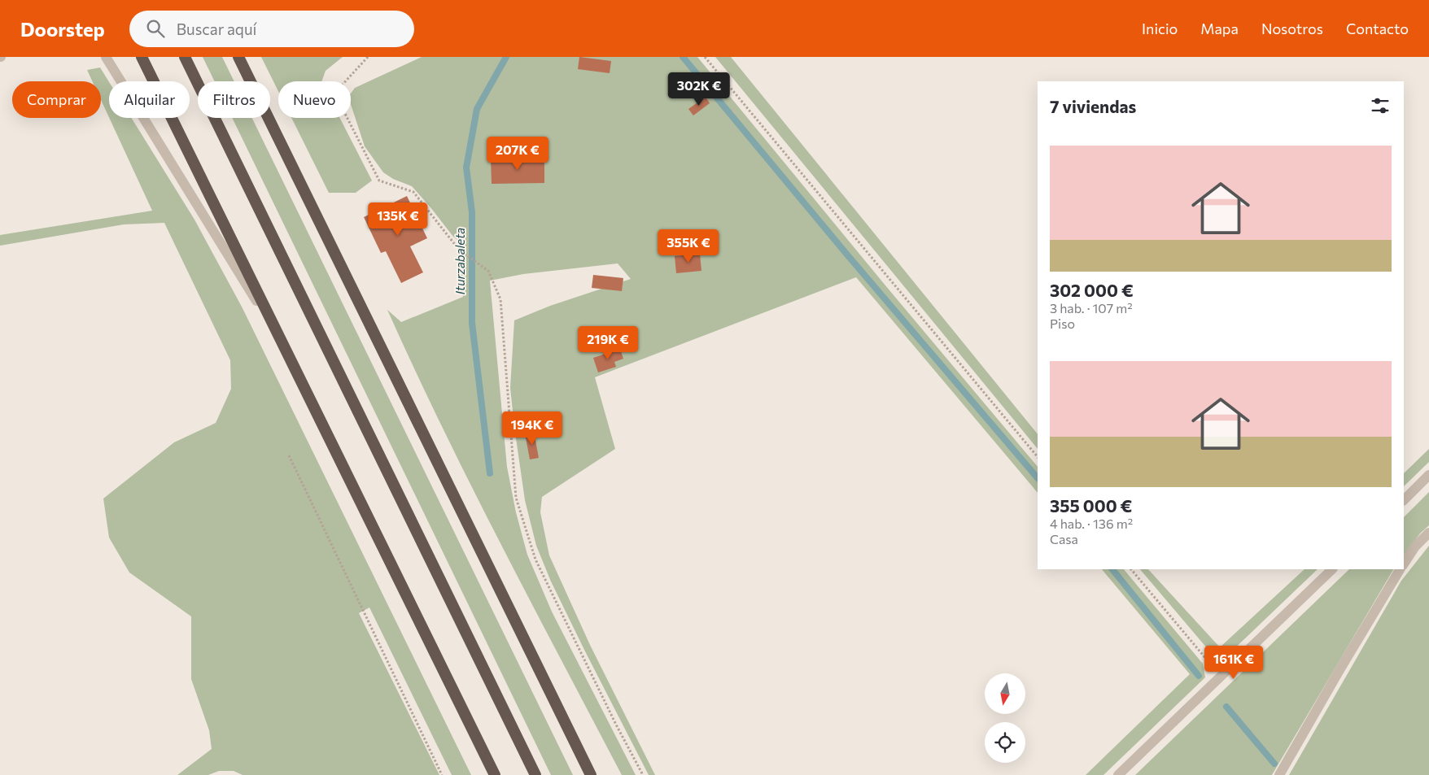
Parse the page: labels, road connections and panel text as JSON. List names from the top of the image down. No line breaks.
{"water":["Iturzabaleta"],"north":"bottom","page":{"header":"Doorstep","search":"Buscar aquí","nav":["Inicio","Mapa","Nosotros","Contacto"],"price":["302K €","207K €","135K €","355K €","219K €","194K €","161K €"],"chip":["Comprar","Alquilar","Filtros","Nuevo"],"heading":"7 viviendas","list":[{"name":"302 000 €","note":"3 hab. · 107 m² · Piso"},{"name":"355 000 €","note":"4 hab. · 136 m² · Casa"}]}}
